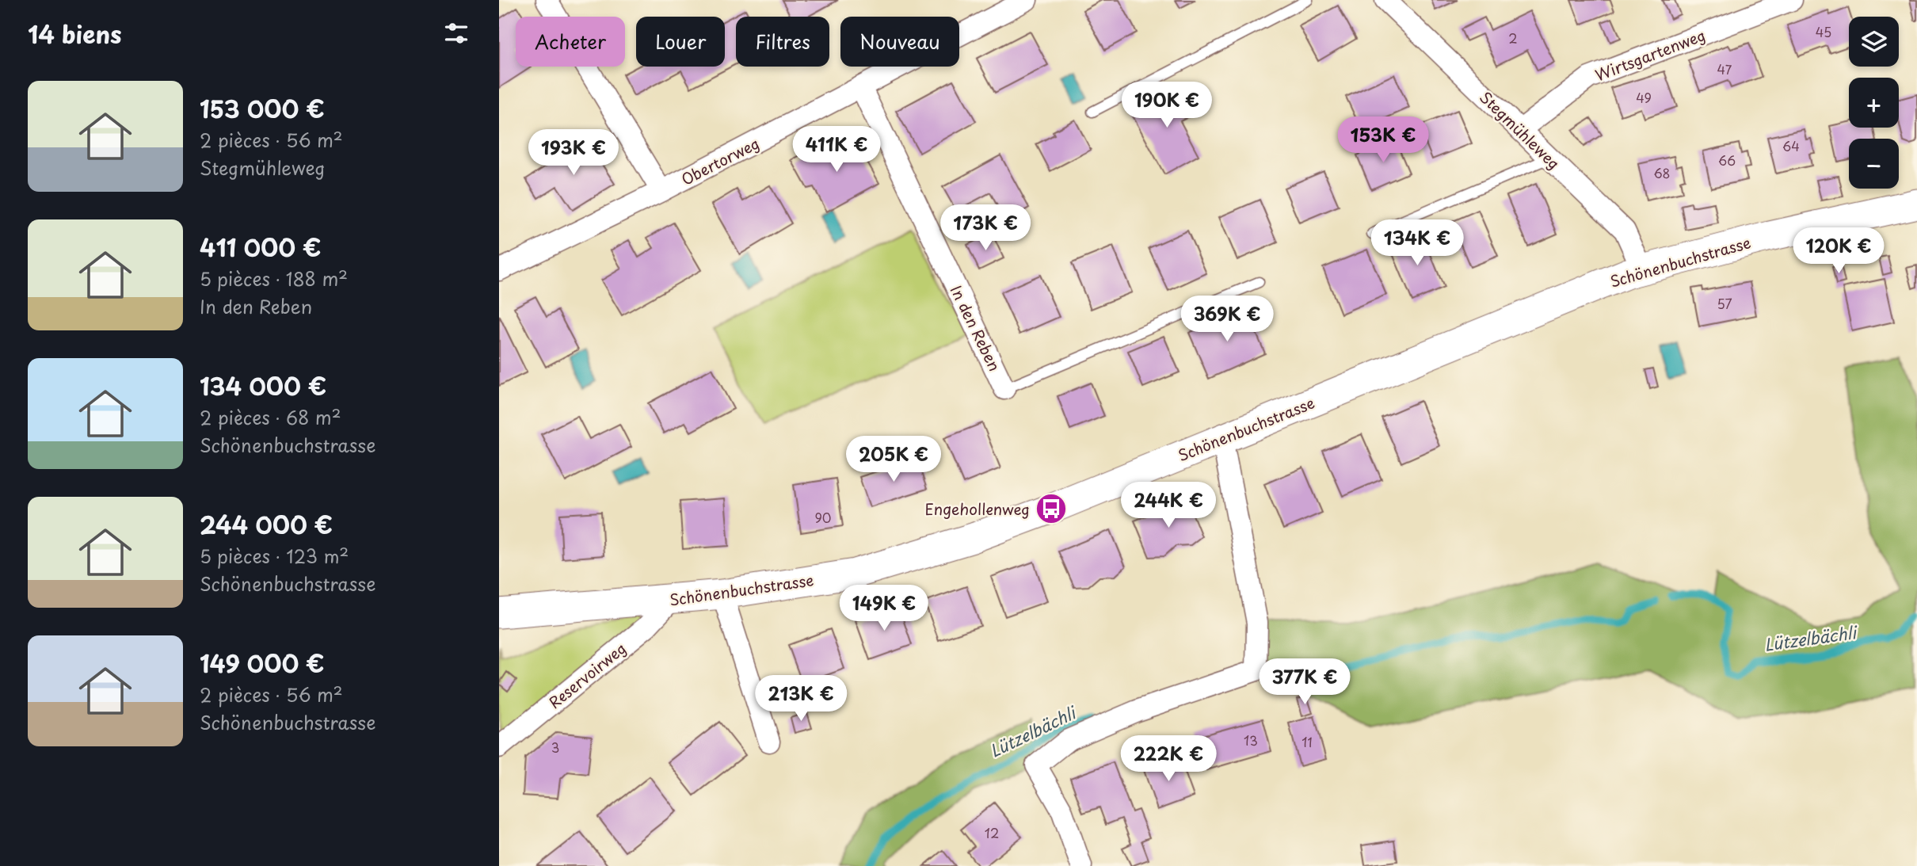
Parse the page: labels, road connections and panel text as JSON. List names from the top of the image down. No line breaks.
{"streets":{"street":["Wirtsgartenweg","Stegmühleweg","Obertorweg","Schönenbuchstrasse","In den Reben","Reservoirweg"]},"crossings":[["Wirtsgartenweg","Stegmühleweg"],["Stegmühleweg","Schönenbuchstrasse"],["Obertorweg","In den Reben"],["Schönenbuchstrasse","Reservoirweg"]],"water":["Lützelbächli"],"places":{"bus stop":["Engehollenweg"]},"house_numbers":["45","2","47","49","64","66","68","57","90","13","11","3","12"],"page":{"heading":"14 biens","map_buttons":["+","−"],"chip":["Acheter","Louer","Filtres","Nouveau"],"list":[{"name":"153 000 €","note":"2 pièces · 56 m² · Stegmühleweg"},{"name":"411 000 €","note":"5 pièces · 188 m² · In den Reben"},{"name":"134 000 €","note":"2 pièces · 68 m² · Schönenbuchstrasse"},{"name":"244 000 €","note":"5 pièces · 123 m² · Schönenbuchstrasse"},{"name":"149 000 €","note":"2 pièces · 56 m² · Schönenbuchstrasse"}],"price":["190K €","153K €","411K €","193K €","173K €","134K €","120K €","369K €","205K €","244K €","149K €","377K €","213K €","222K €"]}}
